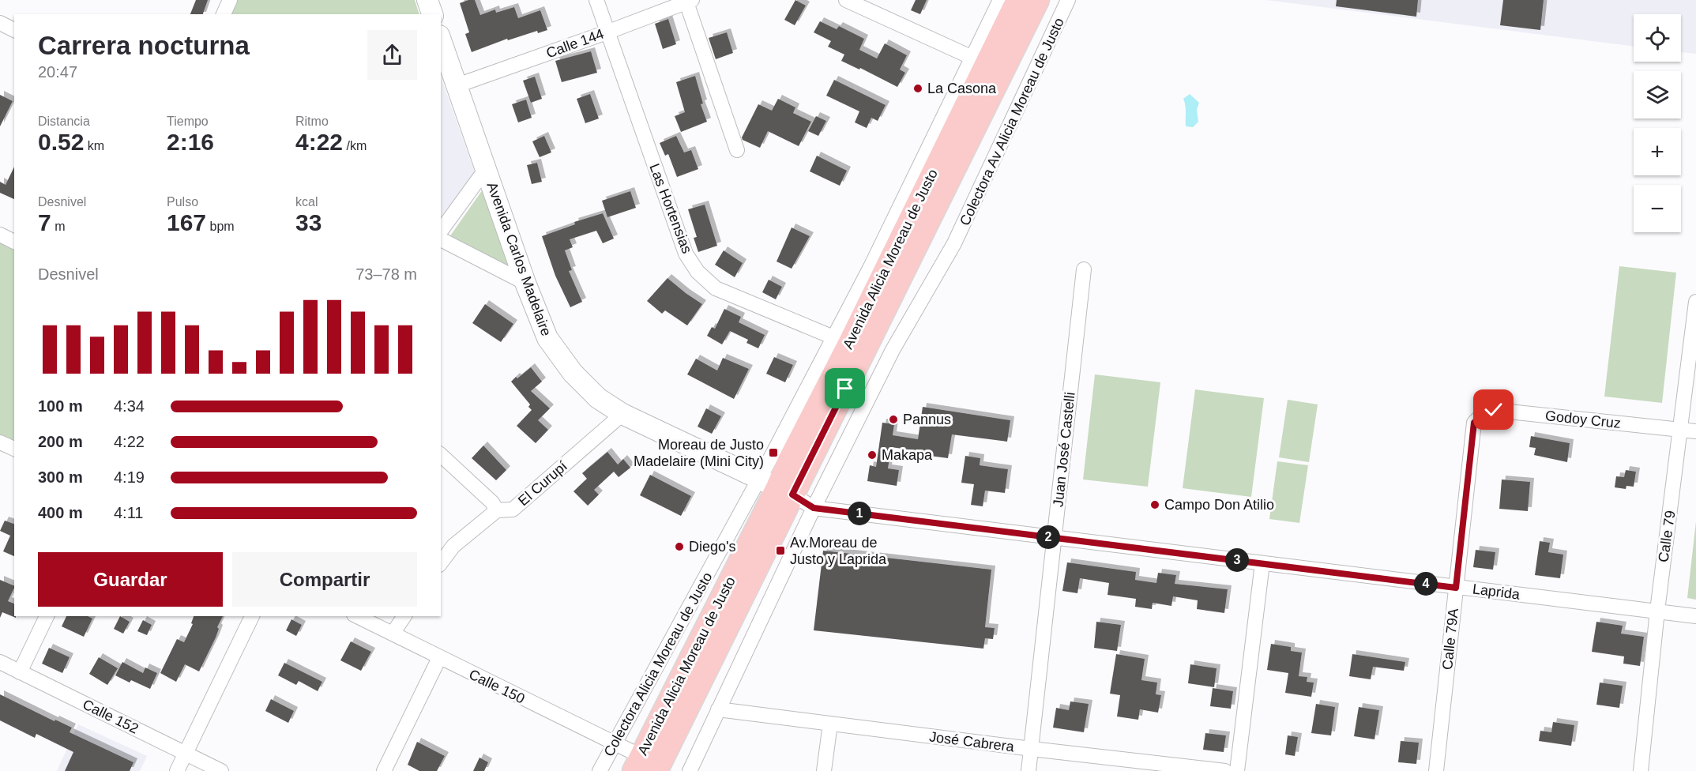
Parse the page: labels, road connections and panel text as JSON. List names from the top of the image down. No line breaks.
{"streets":{"main road":["Avenida Carlos Madelaire","Avenida Alicia Moreau de Justo"],"street":["Calle 144","Colectora Av Alicia Moreau de Justo","Las Hortensias","Godoy Cruz","Juan José Castelli","El Curupí","Calle 79","Laprida","Calle 79A","Colectora Alicia Moreau de Justo","Calle 150","Calle 152","José Cabrera"]},"crossings":[["Calle 144","Las Hortensias"],["Calle 144","Avenida Carlos Madelaire"],["Colectora Av Alicia Moreau de Justo","Laprida"],["Las Hortensias","Colectora Alicia Moreau de Justo"],["Avenida Carlos Madelaire","Avenida Alicia Moreau de Justo"],["Avenida Carlos Madelaire","El Curupí"],["Avenida Carlos Madelaire","Laprida"],["Avenida Carlos Madelaire","Colectora Alicia Moreau de Justo"],["Avenida Alicia Moreau de Justo","Laprida"],["Avenida Alicia Moreau de Justo","Colectora Alicia Moreau de Justo"],["Avenida Alicia Moreau de Justo","Calle 150"],["Godoy Cruz","Calle 79"],["Godoy Cruz","Calle 79A"],["Juan José Castelli","Laprida"],["Juan José Castelli","José Cabrera"],["Calle 79","Laprida"],["Laprida","Calle 79A"],["Laprida","Colectora Alicia Moreau de Justo"],["Colectora Alicia Moreau de Justo","Calle 150"]],"places":{"other":["La Casona","Pannus","Makapa","Campo Don Atilio","Diego's"],"transit":["Moreau de Justo Madelaire (Mini City)","Av.Moreau de Justo y Laprida"]},"page":{"map_buttons":["+","−"],"heading":["Carrera nocturna","20:47"],"stats":[["Distancia","0.52 km"],["Tiempo","2:16"],["Ritmo","4:22 /km"],["Desnivel","7 m"],["Pulso","167 bpm"],["kcal","33"]],"chart":["Desnivel","73–78 m"],"list":[{"name":"100 m","note":"4:34"},{"name":"200 m","note":"4:22"},{"name":"300 m","note":"4:19"},{"name":"400 m","note":"4:11"}],"pins":["1","2","3","4"],"buttons":["Guardar","Compartir"]}}
